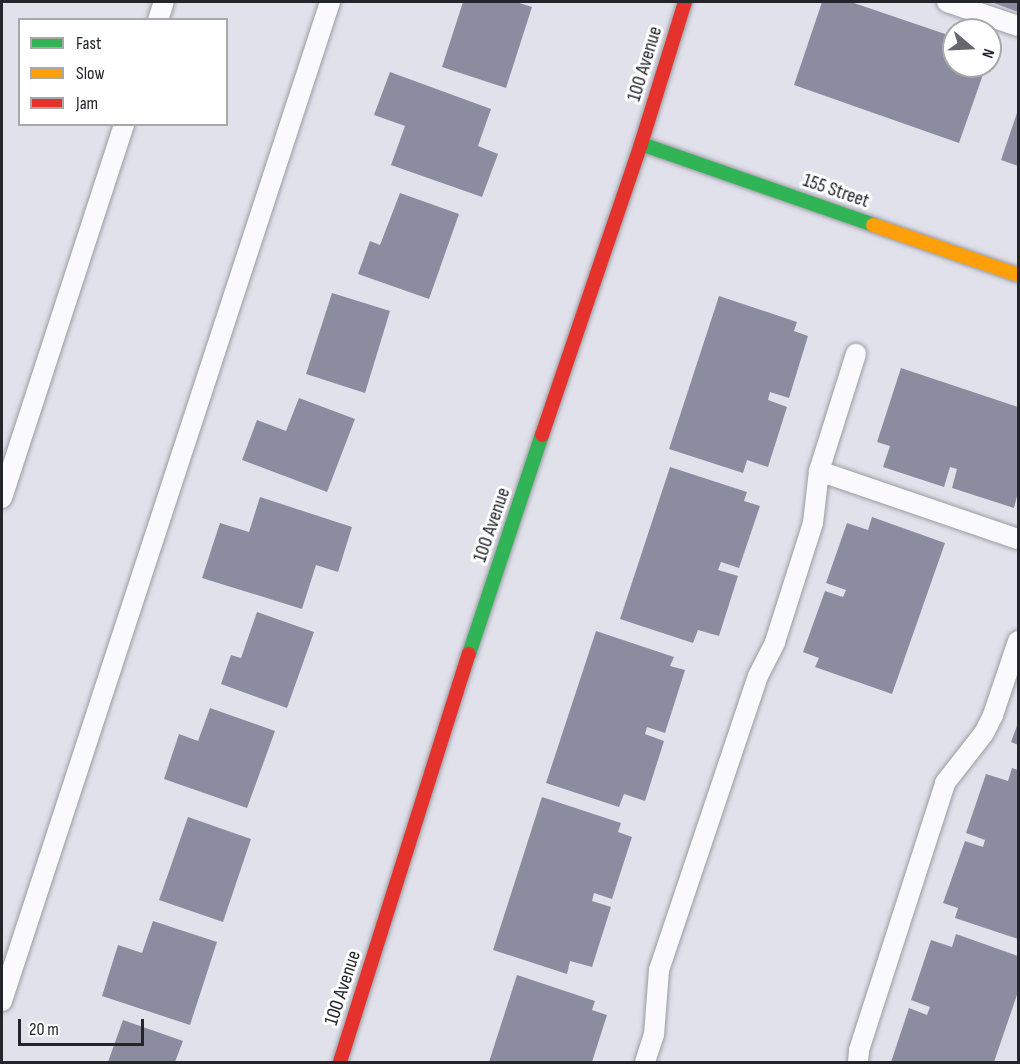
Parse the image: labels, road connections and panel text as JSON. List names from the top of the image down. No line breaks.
{"streets":{"main road":["100 Avenue","155 Street"]},"crossings":[["100 Avenue","155 Street"]],"legend":["Fast","Slow","Jam"],"scale_bar":"20 m","north":"right"}
